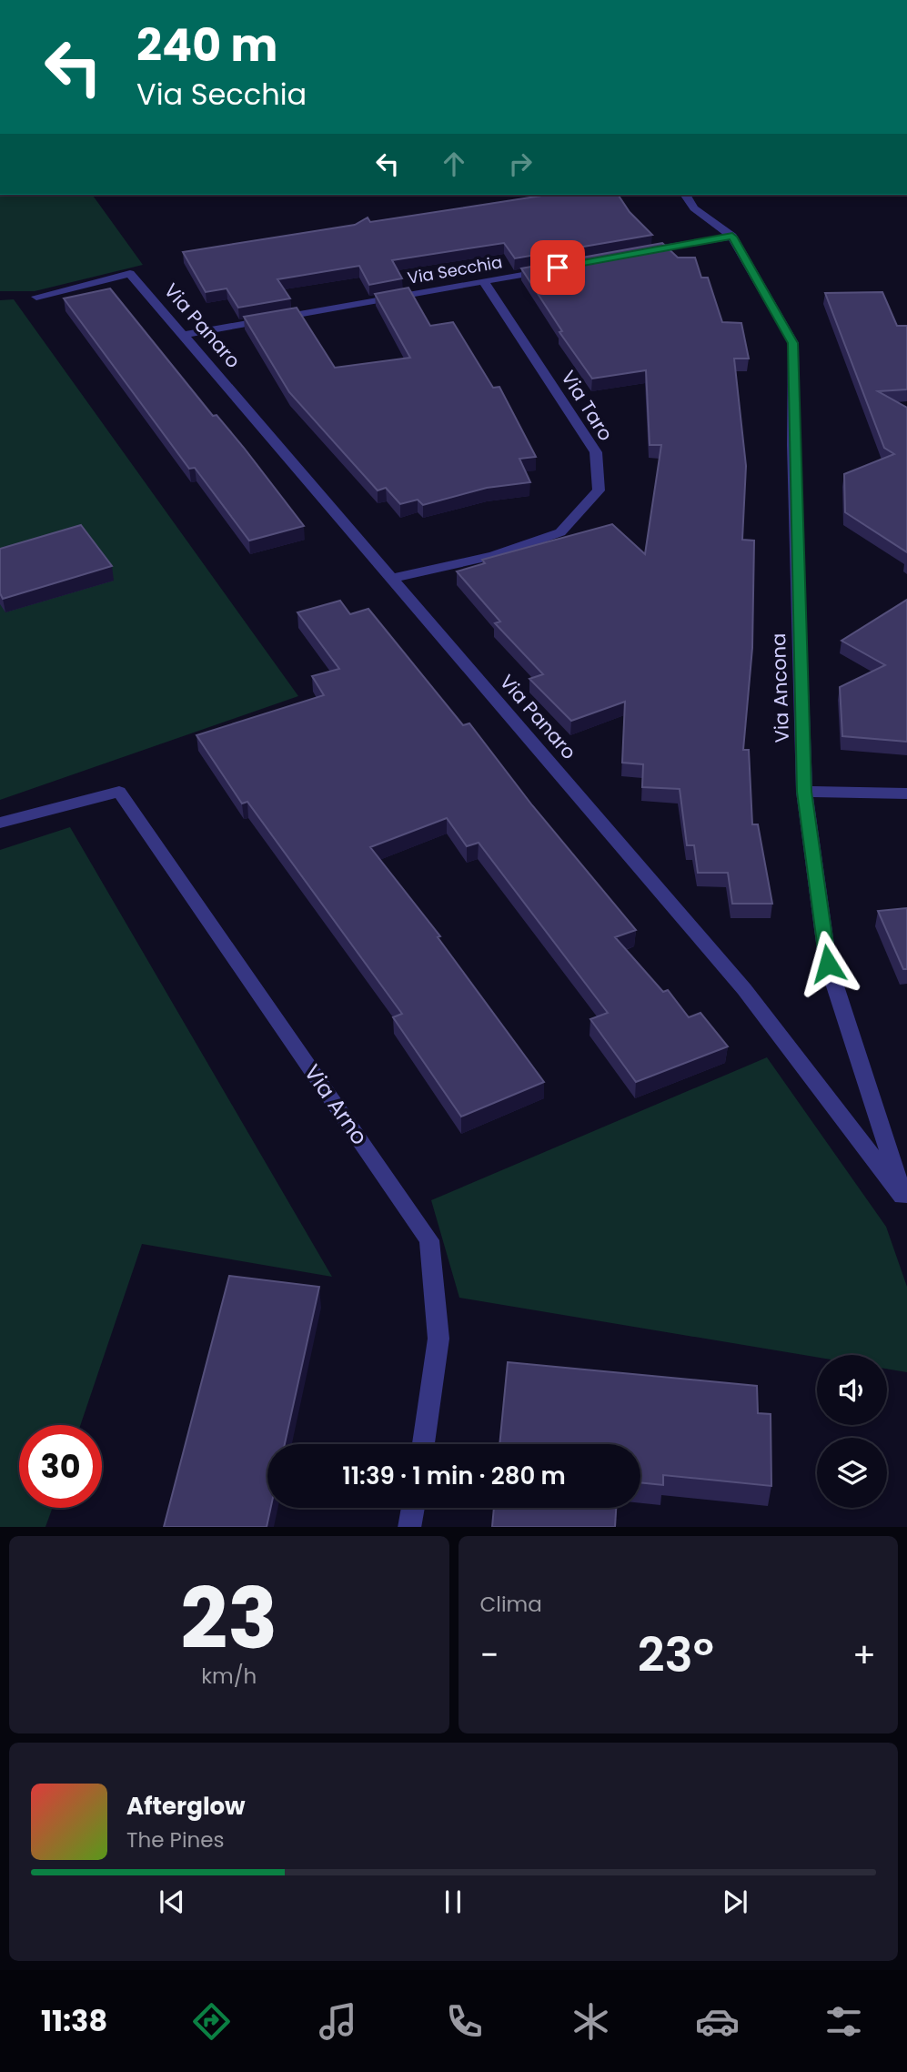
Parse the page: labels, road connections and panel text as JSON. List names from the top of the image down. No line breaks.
{"streets":{"street":["Via Secchia","Via Panaro","Via Taro","Via Ancona","Via Arno"]},"crossings":[["Via Secchia","Via Panaro"],["Via Secchia","Via Taro"],["Via Panaro","Via Taro"],["Via Panaro","Via Ancona"]],"page":{"turn":["240 m","Via Secchia"],"limit":"30","trip":"11:39 · 1 min · 280 m","tile":[["23","km/h"],"Clima"],"heat":["−","23°","+"],"song":["Afterglow","The Pines"],"tabs":"11:38"}}
